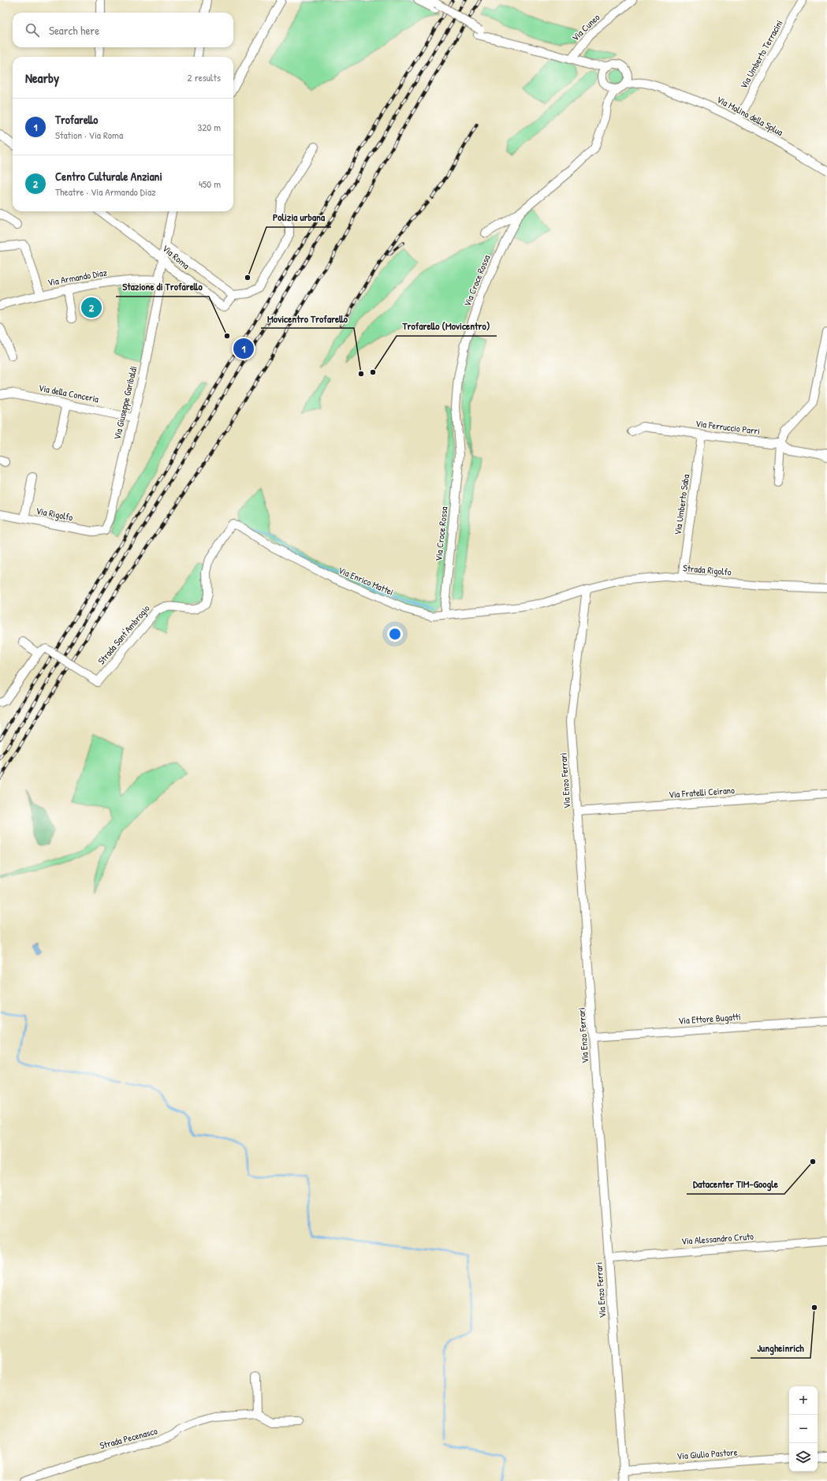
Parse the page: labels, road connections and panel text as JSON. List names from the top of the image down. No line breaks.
{"streets":{"street":["Via Cuneo","Via Umberto Terracini","Via Molino della Splua","Via Roma","Via Armando Diaz","Via Croce Rossa","Via della Conceria","Via Giuseppe Garibaldi","Via Ferruccio Parri","Via Umberto Saba","Via Rigolfo","Strada Rigolfo","Via Enrico Mattei","Strada Sant'Ambrogio","Via Enzo Ferrari","Via Fratelli Ceirano","Via Ettore Bugatti","Via Alessandro Cruto","Strada Pecenasco","Via Giulio Pastore"]},"crossings":[["Via Umberto Terracini","Via Molino della Splua"],["Via Molino della Splua","Via Croce Rossa"],["Via Roma","Via Giuseppe Garibaldi"],["Via Armando Diaz","Via Giuseppe Garibaldi"],["Via Croce Rossa","Via Enrico Mattei"],["Via della Conceria","Via Giuseppe Garibaldi"],["Via Giuseppe Garibaldi","Via Rigolfo"],["Via Ferruccio Parri","Via Umberto Saba"],["Via Umberto Saba","Strada Rigolfo"],["Strada Rigolfo","Via Enrico Mattei"],["Strada Rigolfo","Via Enzo Ferrari"],["Via Enrico Mattei","Strada Sant'Ambrogio"],["Via Enrico Mattei","Via Enzo Ferrari"],["Via Enzo Ferrari","Via Fratelli Ceirano"],["Via Enzo Ferrari","Via Ettore Bugatti"],["Via Enzo Ferrari","Via Alessandro Cruto"],["Via Enzo Ferrari","Via Giulio Pastore"]],"places":["Polizia urbana","Stazione di Trofarello","Trofarello (Movicentro)","Movicentro Trofarello","Datacenter TIM-Google","Jungheinrich"],"page":{"search":"Search here","heading":["Nearby","2 results"],"list":[{"mark":"1","name":"Trofarello","note":"Station · Via Roma","value":"320 m"},{"mark":"2","name":"Centro Culturale Anziani","note":"Theatre · Via Armando Diaz","value":"450 m"}],"pins":["2","1"],"map_buttons":["+","−"]}}
